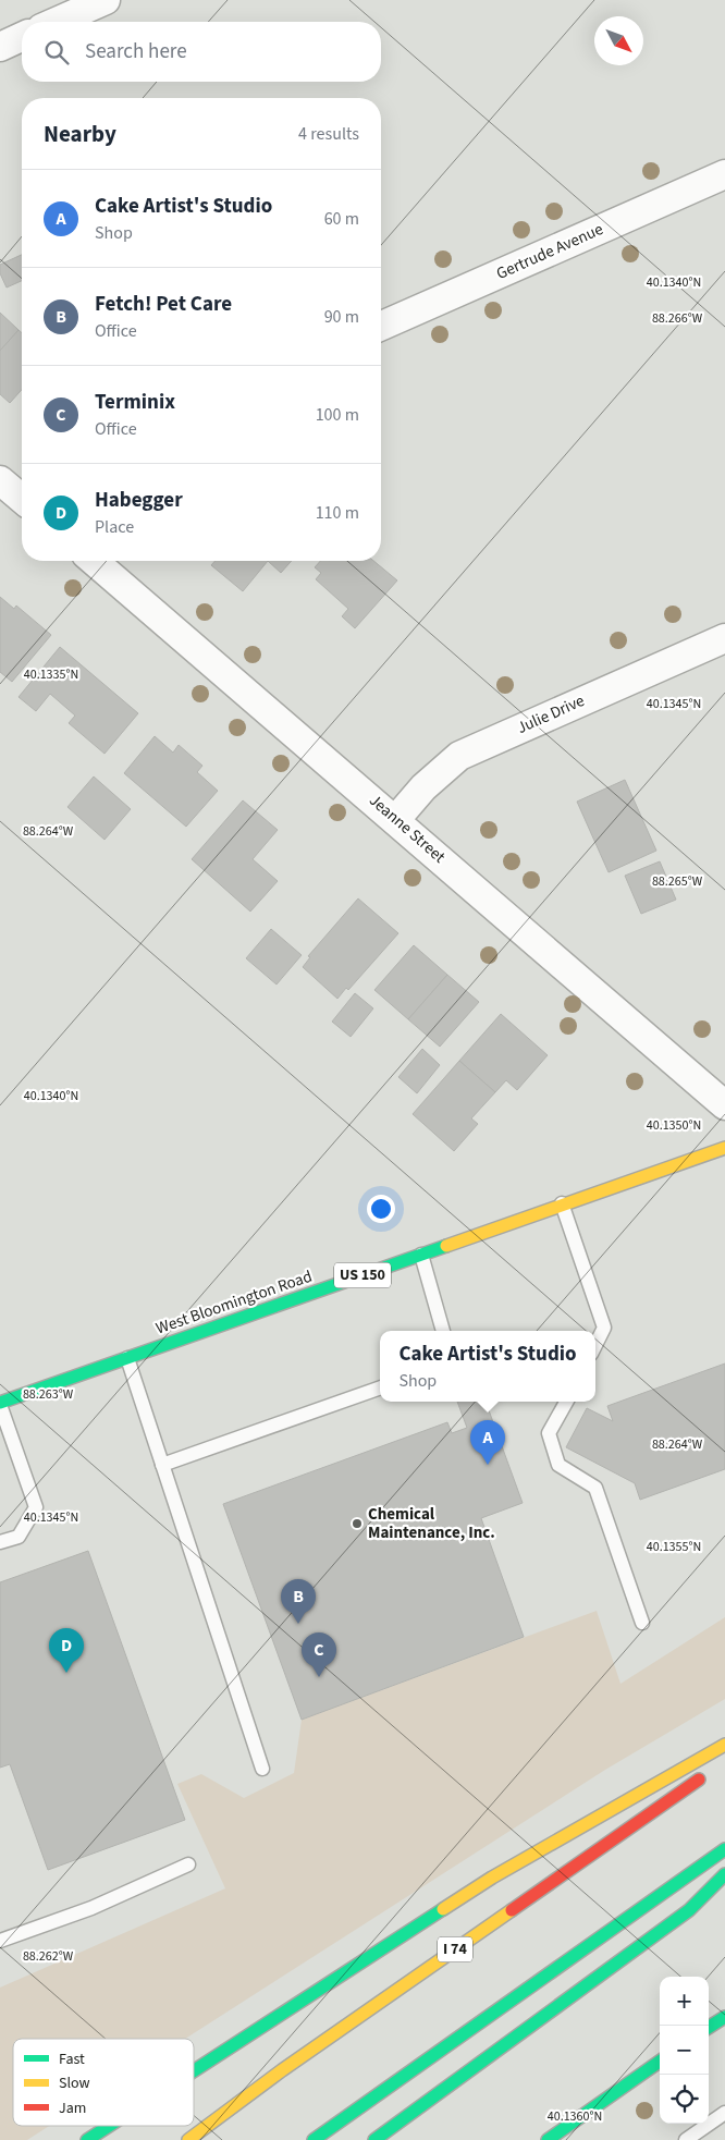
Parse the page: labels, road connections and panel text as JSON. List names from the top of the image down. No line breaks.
{"streets":{"main road":["US 150","West Bloomington Road","I 74"],"street":["Gertrude Avenue","Julie Drive","Jeanne Street"]},"crossings":[["Julie Drive","Jeanne Street"]],"places":["Chemical Maintenance, Inc."],"legend":["Fast","Slow","Jam"],"north":"bottom right","page":{"search":"Search here","heading":["Nearby","4 results"],"list":[{"mark":"A","name":"Cake Artist's Studio","note":"Shop","value":"60 m"},{"mark":"B","name":"Fetch! Pet Care","note":"Office","value":"90 m"},{"mark":"C","name":"Terminix","note":"Office","value":"100 m"},{"mark":"D","name":"Habegger","note":"Place","value":"110 m"}],"popup":["Cake Artist's Studio","Shop"],"pins":["A","B","D","C"],"map_buttons":["+","−"]},"coordinates":["40.1340°N","88.266°W","40.1335°N","40.1345°N","88.264°W","88.265°W","40.1350°N","88.263°W","40.1355°N","88.262°W","40.1360°N"]}
